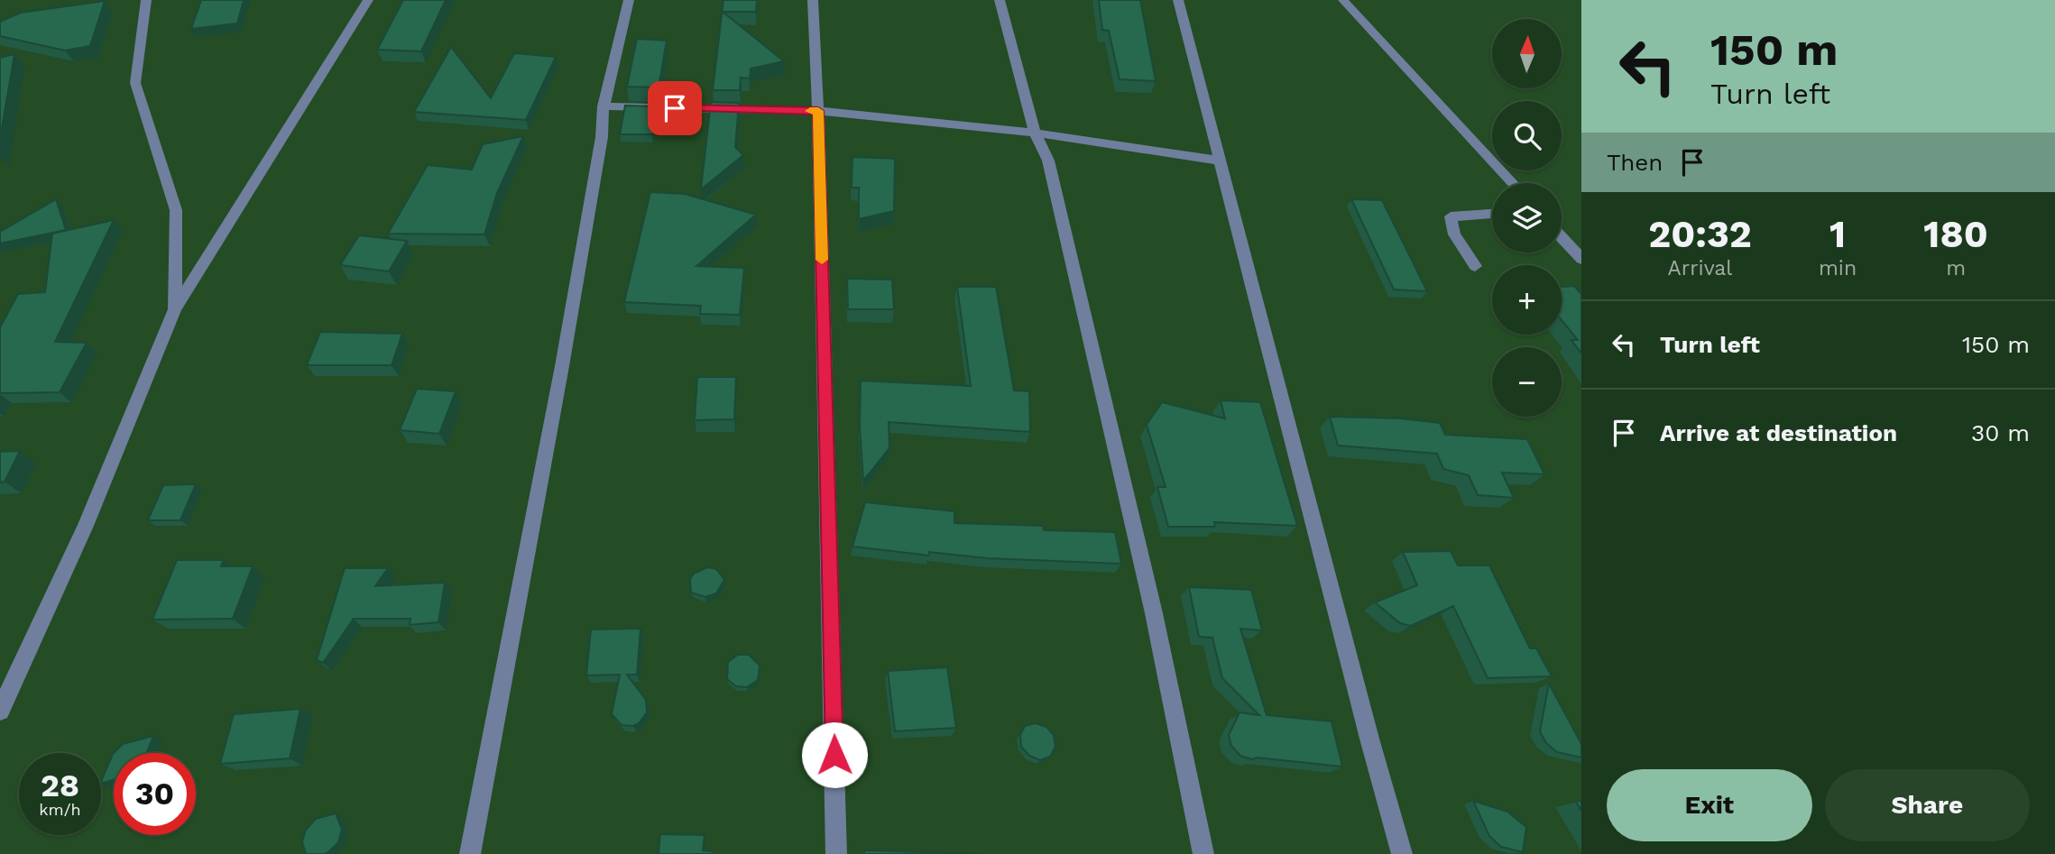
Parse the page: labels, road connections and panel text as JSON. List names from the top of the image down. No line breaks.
{"north":"top","page":{"turn":["150 m","Turn left"],"map_buttons":["+","−"],"then":"Then","eta":["20:32","Arrival","1","min","180","m"],"list":[{"name":"Turn left","value":"150 m"},{"name":"Arrive at destination","value":"30 m"}],"speed":"28 km/h","limit":"30","buttons":["Exit","Share"]}}
